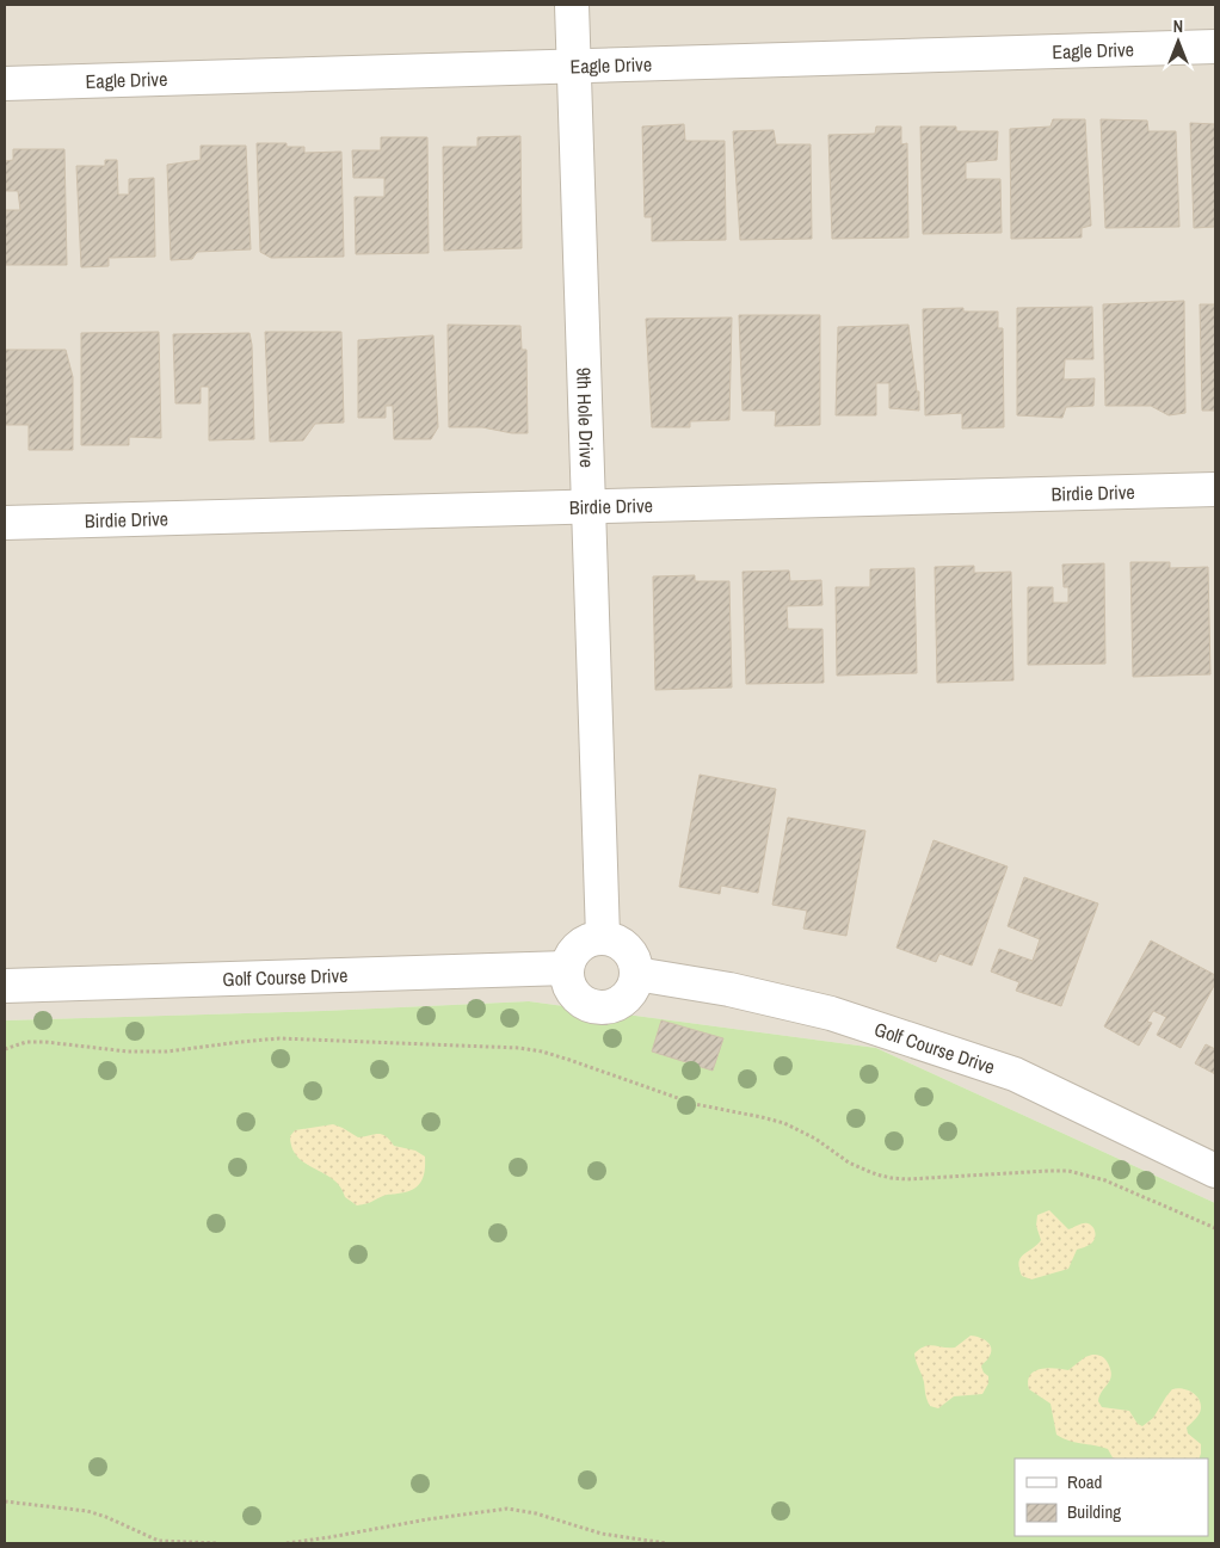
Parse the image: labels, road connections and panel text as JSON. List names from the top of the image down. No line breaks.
{"streets":{"street":["Eagle Drive","9th Hole Drive","Birdie Drive","Golf Course Drive"]},"crossings":[["Eagle Drive","9th Hole Drive"],["9th Hole Drive","Birdie Drive"],["9th Hole Drive","Golf Course Drive"]],"legend":["Road","Building"],"north":"top"}
